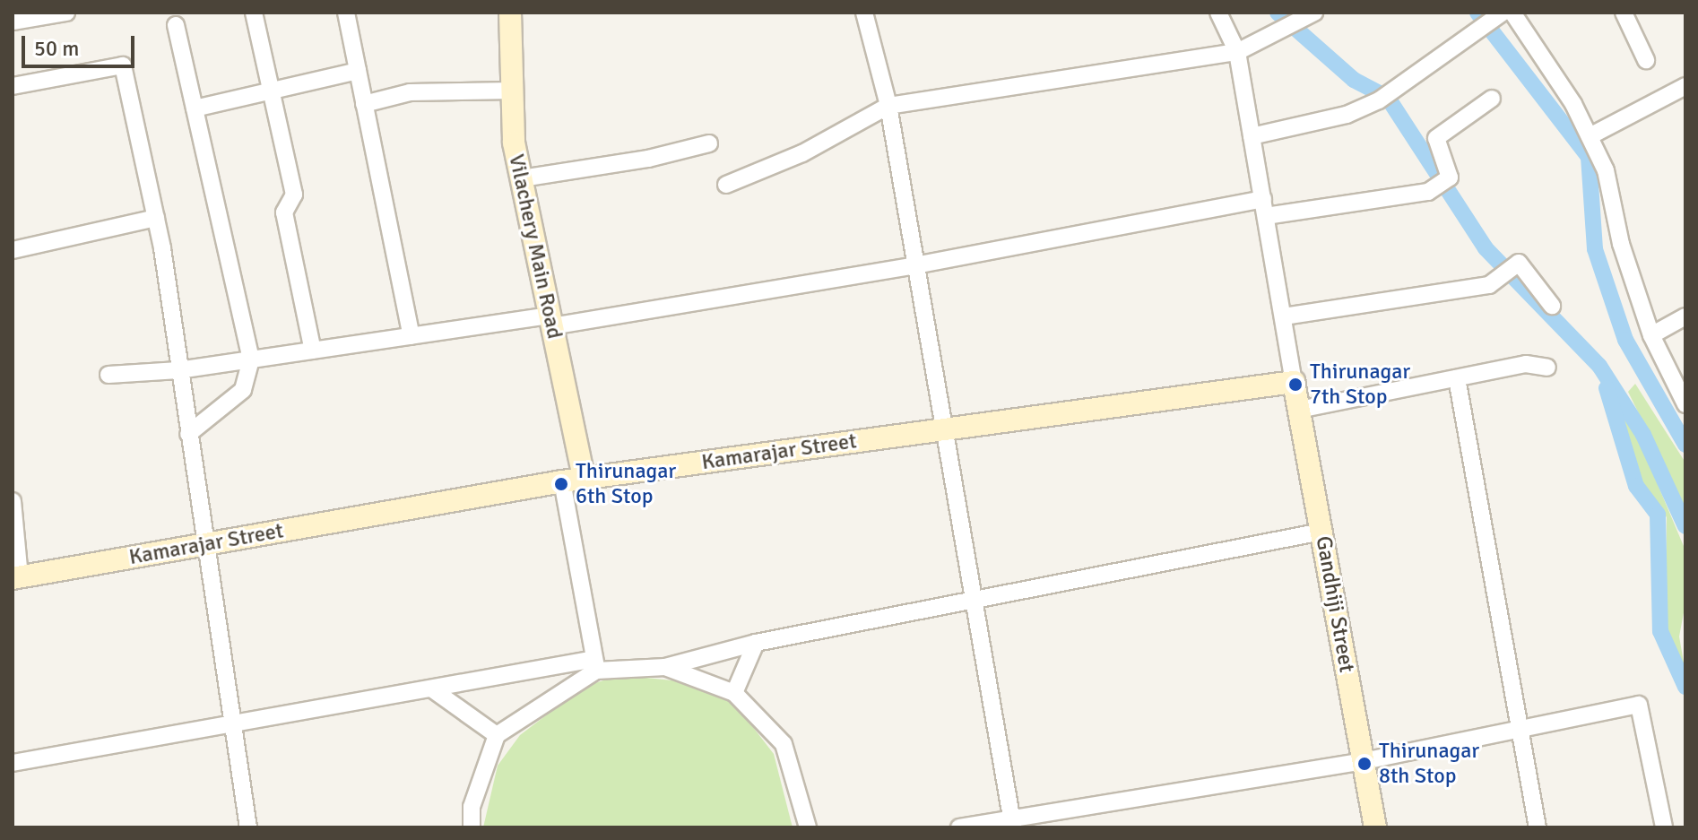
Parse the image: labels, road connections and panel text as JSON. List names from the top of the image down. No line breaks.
{"streets":{"main road":["Vilachery Main Road","Kamarajar Street","Gandhiji Street"]},"crossings":[["Vilachery Main Road","Kamarajar Street"],["Kamarajar Street","Gandhiji Street"]],"places":["Thirunagar 7th Stop","Thirunagar 6th Stop","Thirunagar 8th Stop"],"scale_bar":"50 m"}
